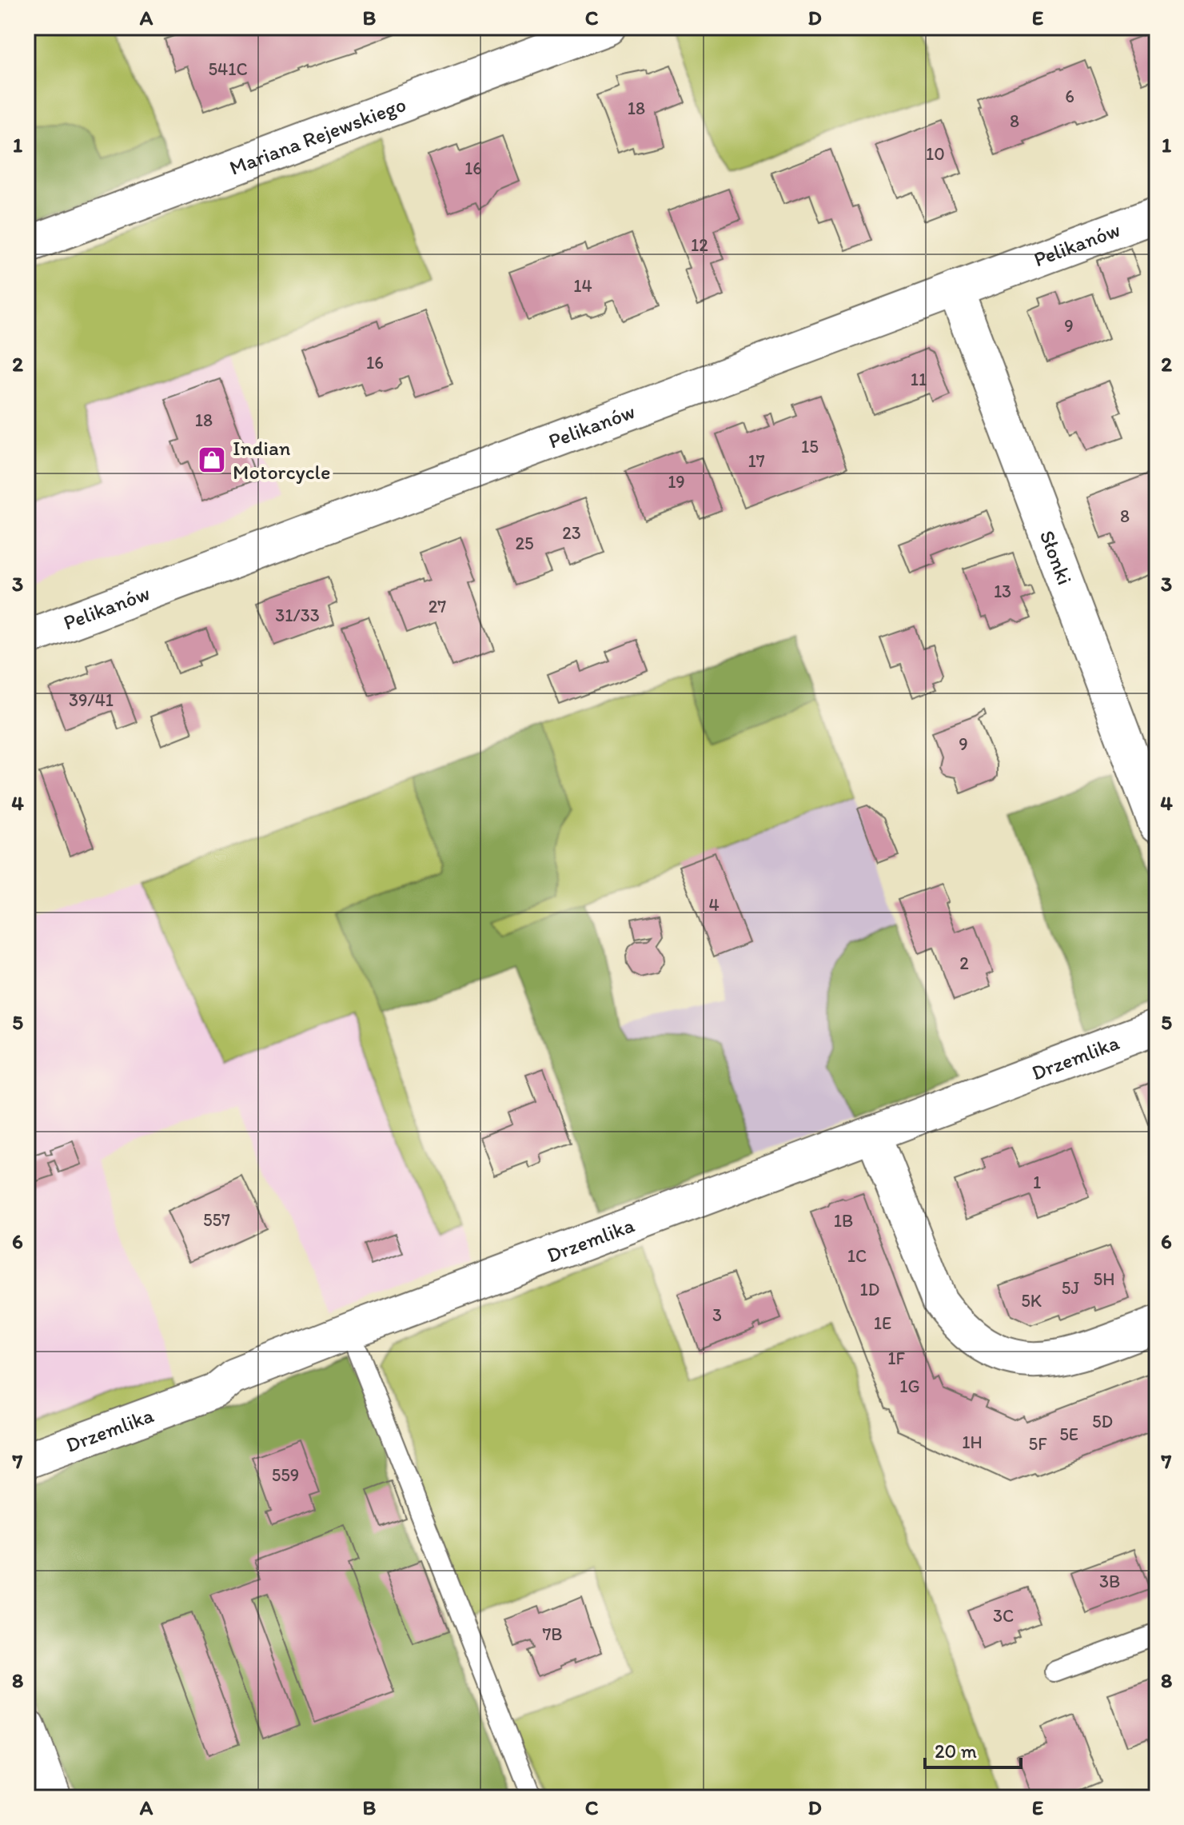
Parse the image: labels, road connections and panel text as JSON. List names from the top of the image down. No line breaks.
{"streets":{"street":["Mariana Rejewskiego","Pelikanów","Słonki","Drzemlika"]},"crossings":[["Pelikanów","Słonki"]],"places":{"shop":["Indian Motorcycle"]},"house_numbers":["541C","6","18","8","10","16","12","14","9","16","11","18","15","17","19","8","23","25","13","27","31/33","39/41","9","4","2","1","557","1B","1C","5H","5J","1D","5K","3","1E","1F","1G","5D","5E","1H","5F","559","3B","3C","7B"],"scale_bar":"20 m","grid":{"columns":["A","B","C","D","E"],"rows":["1","2","3","4","5","6","7","8"]}}
